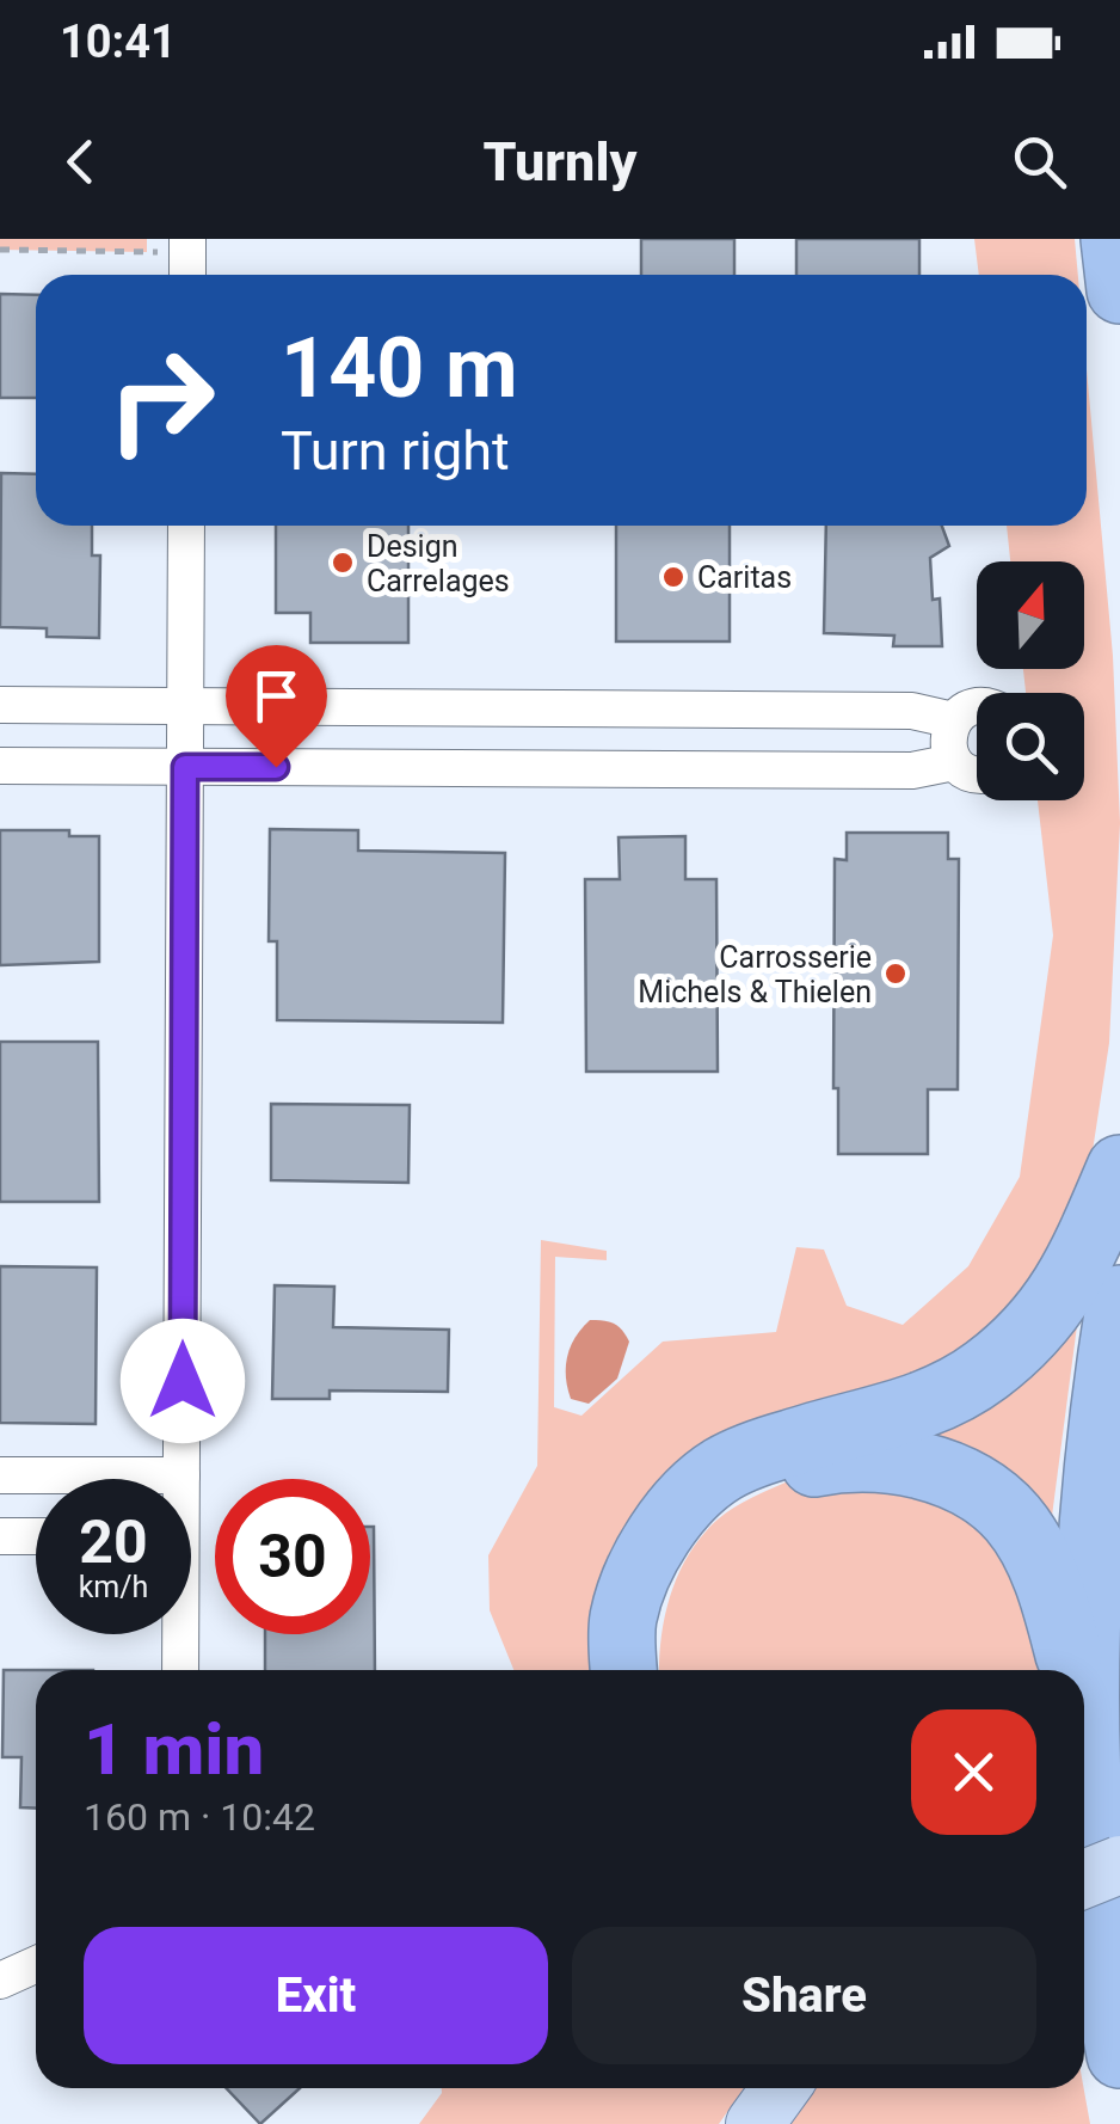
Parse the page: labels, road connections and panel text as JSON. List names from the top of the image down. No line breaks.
{"places":["Design Carrelages","Caritas","Carrosserie Michels & Thielen"],"north":"top","page":{"status":"10:41","header":"Turnly","turn":["140 m","Turn right"],"speed":"20 km/h","limit":"30","heading":["1 min","160 m · 10:42"],"buttons":["Exit","Share"]}}
